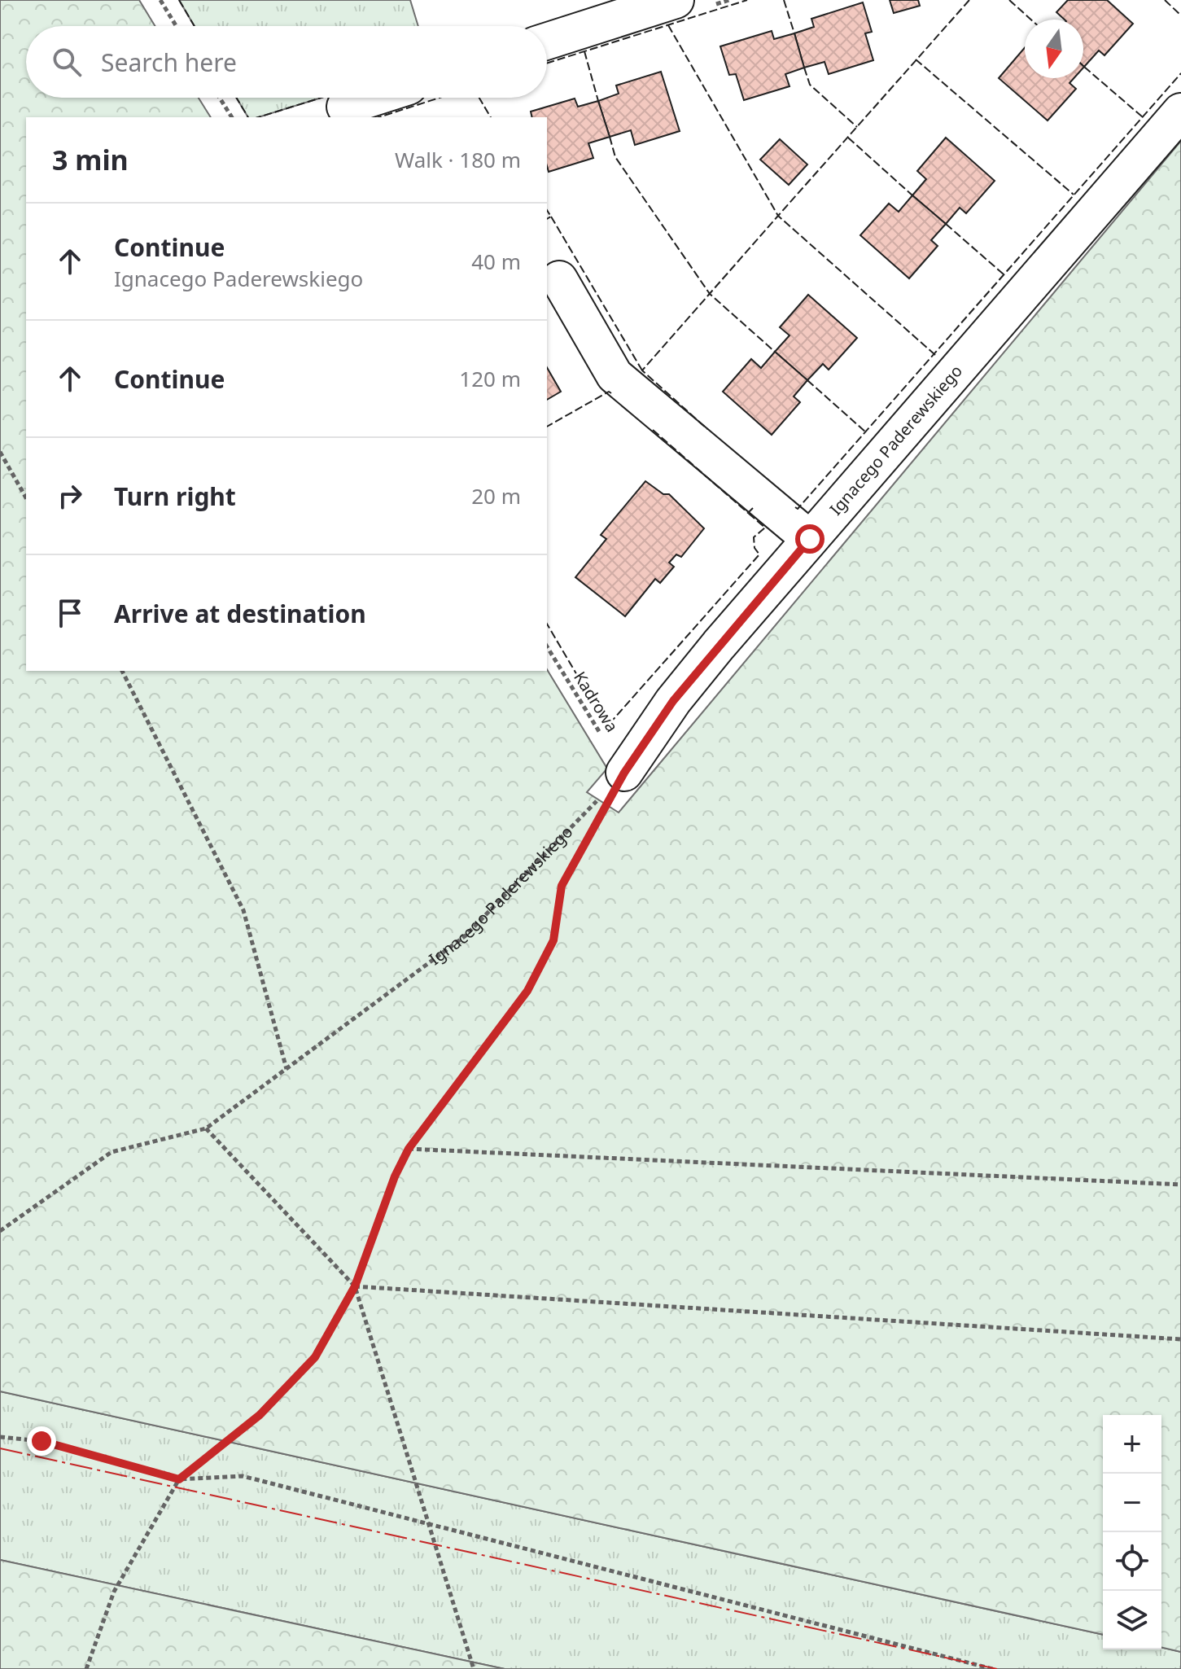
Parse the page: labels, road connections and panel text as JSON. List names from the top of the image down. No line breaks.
{"streets":{"street":["Ignacego Paderewskiego"],"path":["Kadrowa"]},"crossings":[["Ignacego Paderewskiego","Kadrowa"]],"north":"bottom","page":{"search":"Search here","heading":["3 min","Walk · 180 m"],"list":[["Continue","Ignacego Paderewskiego","40 m"],["Continue","120 m"],["Turn right","20 m"],"Arrive at destination"],"map_buttons":["+","−"]}}
